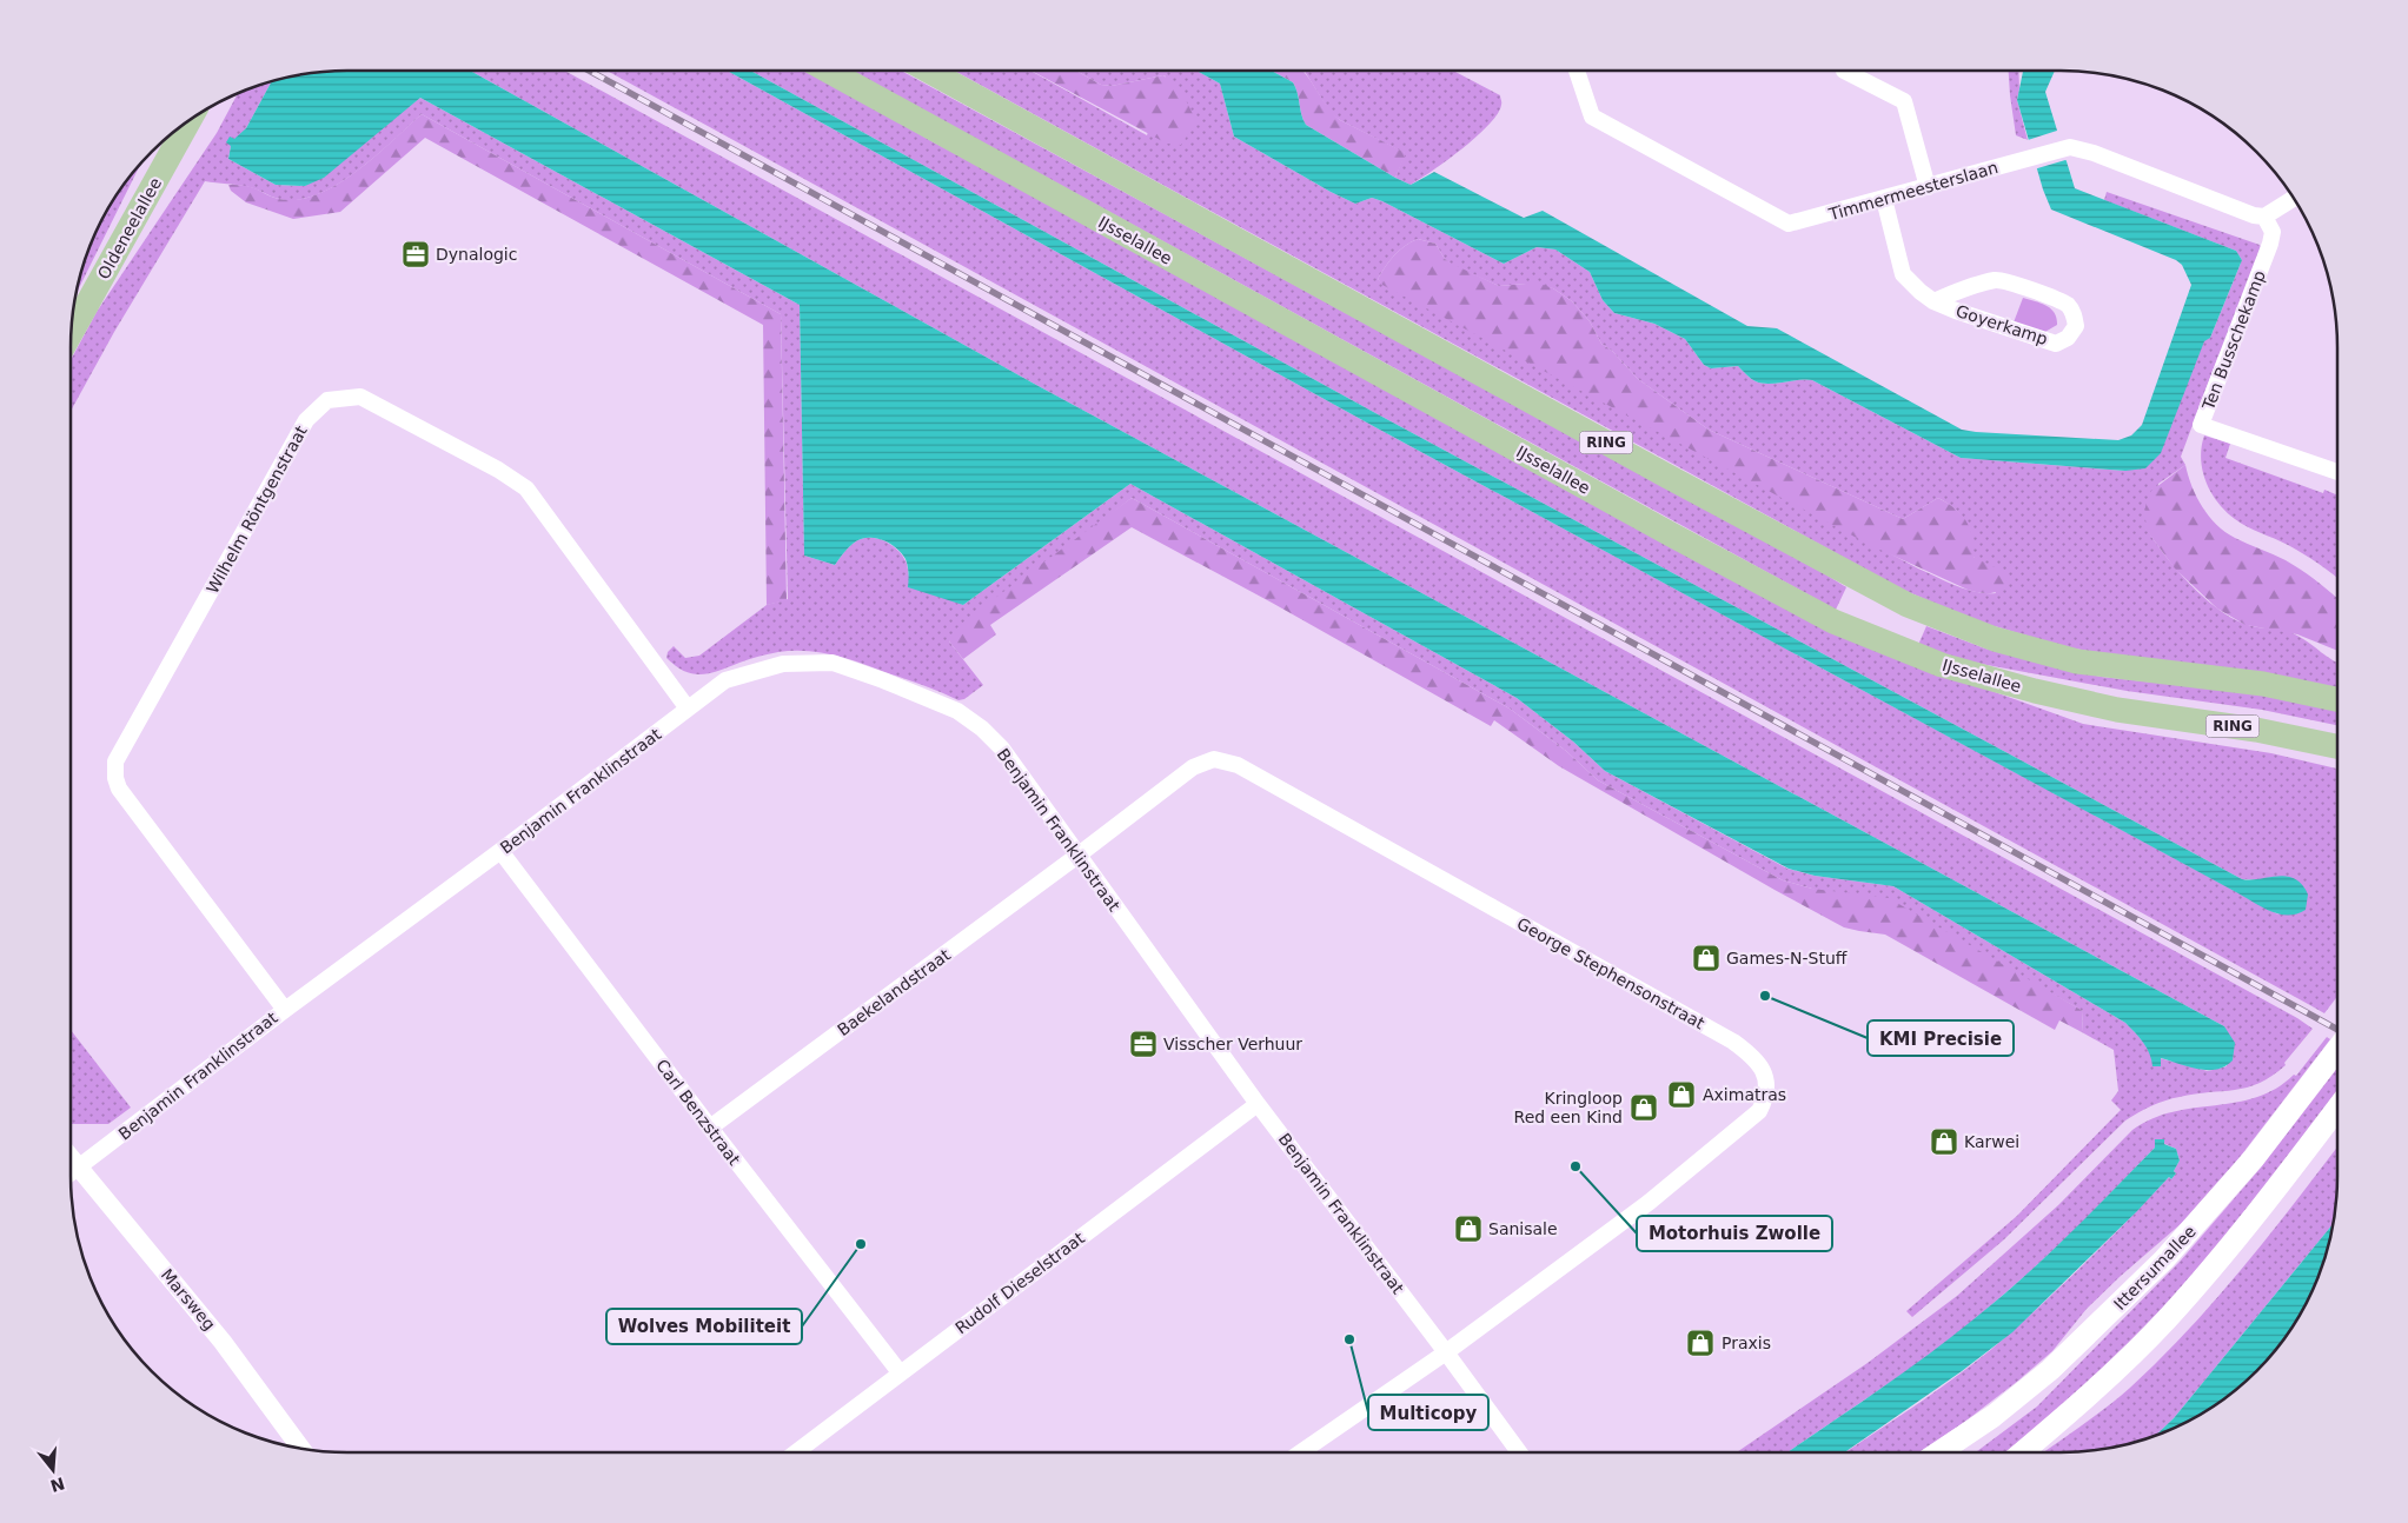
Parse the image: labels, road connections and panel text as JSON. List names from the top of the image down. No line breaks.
{"streets":{"main road":["Oldeneelallee","IJsselallee","RING","Ittersumallee"],"street":["Timmermeesterslaan","Goyerkamp","Ten Busschekamp","Wilhelm Röntgenstraat","Benjamin Franklinstraat","George Stephensonstraat","Baekelandstraat","Carl Benzstraat","Rudolf Dieselstraat","Marsweg"]},"crossings":[["Timmermeesterslaan","Goyerkamp"],["Timmermeesterslaan","Ten Busschekamp"],["Wilhelm Röntgenstraat","Benjamin Franklinstraat"],["Benjamin Franklinstraat","George Stephensonstraat"],["Benjamin Franklinstraat","Baekelandstraat"],["Benjamin Franklinstraat","Carl Benzstraat"],["Benjamin Franklinstraat","Rudolf Dieselstraat"],["Benjamin Franklinstraat","Marsweg"],["George Stephensonstraat","Baekelandstraat"],["Baekelandstraat","Carl Benzstraat"],["Carl Benzstraat","Rudolf Dieselstraat"]],"places":{"office":["Dynalogic","Visscher Verhuur"],"shop":["Games-N-Stuff","Aximatras","Kringloop Red een Kind","Karwei","Sanisale","Praxis"],"other":["KMI Precisie","Motorhuis Zwolle","Wolves Mobiliteit","Multicopy"]},"north":"bottom"}
